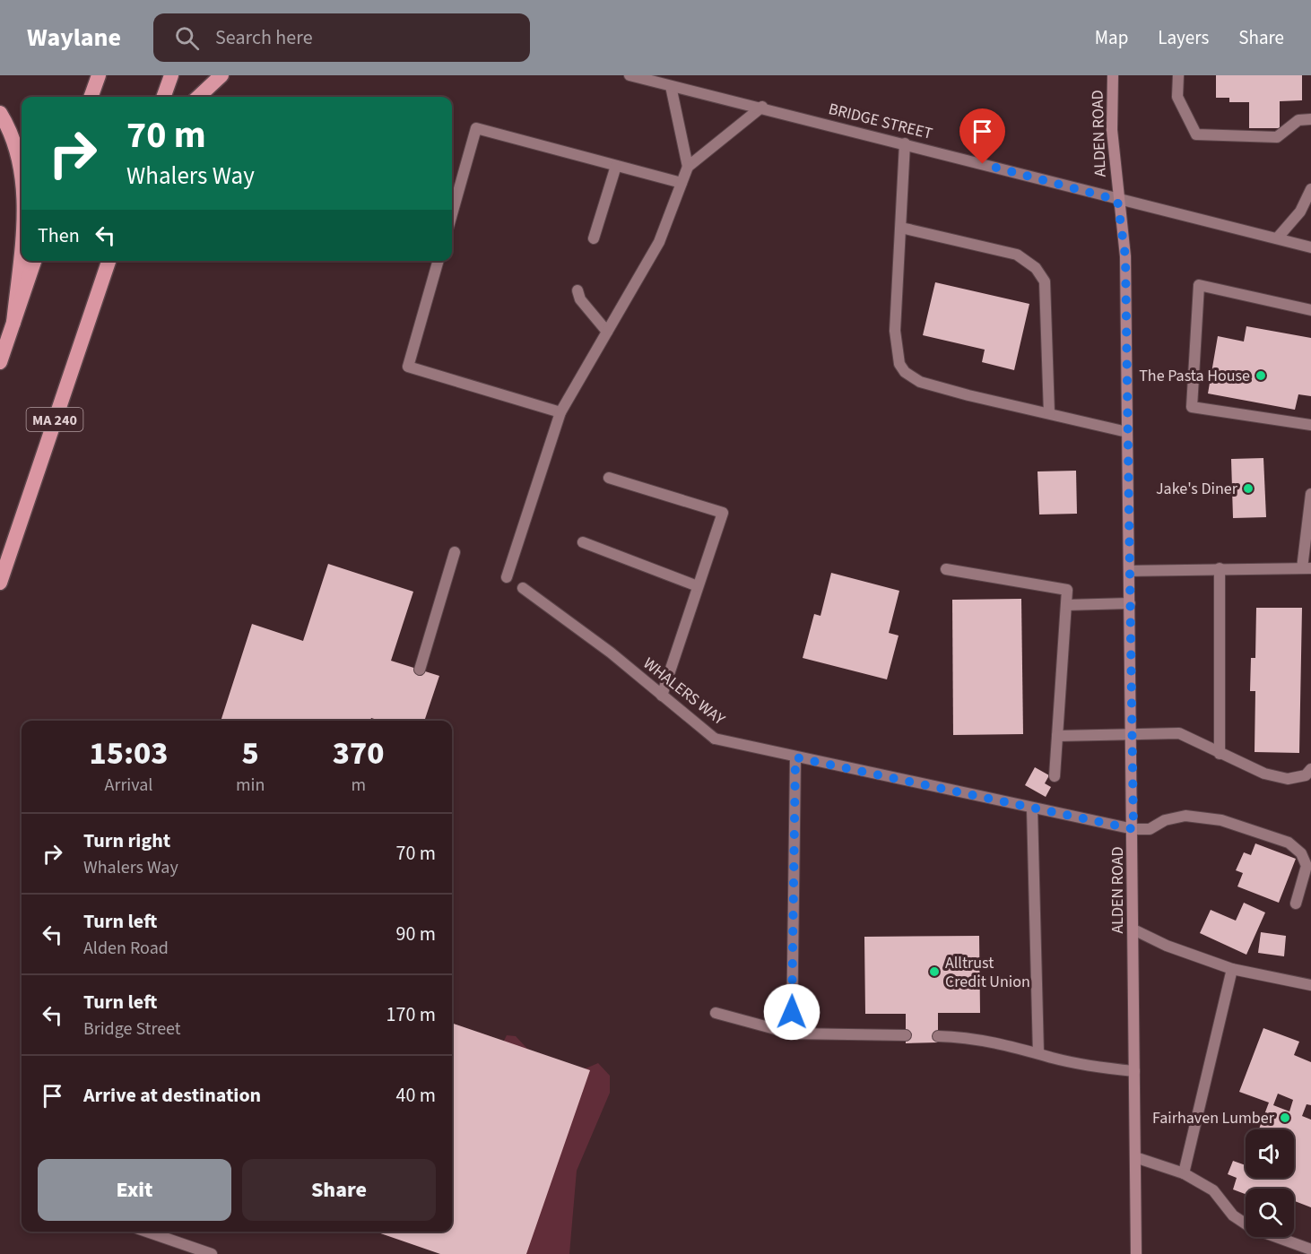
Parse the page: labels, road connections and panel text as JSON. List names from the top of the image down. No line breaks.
{"streets":{"highway":["MA 240"],"main road":["ALDEN ROAD"],"street":["BRIDGE STREET","WHALERS WAY"]},"crossings":[["BRIDGE STREET","ALDEN ROAD"],["ALDEN ROAD","WHALERS WAY"]],"places":["The Pasta House","Jake's Diner","Alltrust Credit Union","Fairhaven Lumber"],"page":{"header":"Waylane","search":"Search here","nav":["Map","Layers","Share"],"turn":["70 m","Whalers Way"],"then":"Then","eta":["15:03","Arrival","5","min","370","m"],"list":[{"name":"Turn right","note":"Whalers Way","value":"70 m"},{"name":"Turn left","note":"Alden Road","value":"90 m"},{"name":"Turn left","note":"Bridge Street","value":"170 m"},{"name":"Arrive at destination","value":"40 m"}],"buttons":["Exit","Share"]}}
